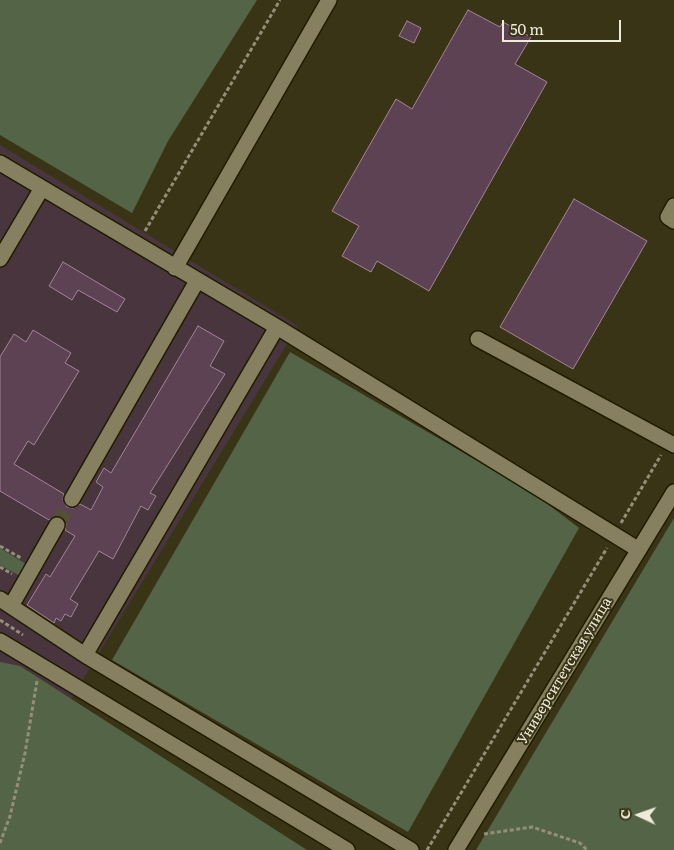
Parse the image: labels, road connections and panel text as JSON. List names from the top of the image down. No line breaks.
{"streets":{"street":["Университетская улица"]},"scale_bar":"50 m","north":"left"}
